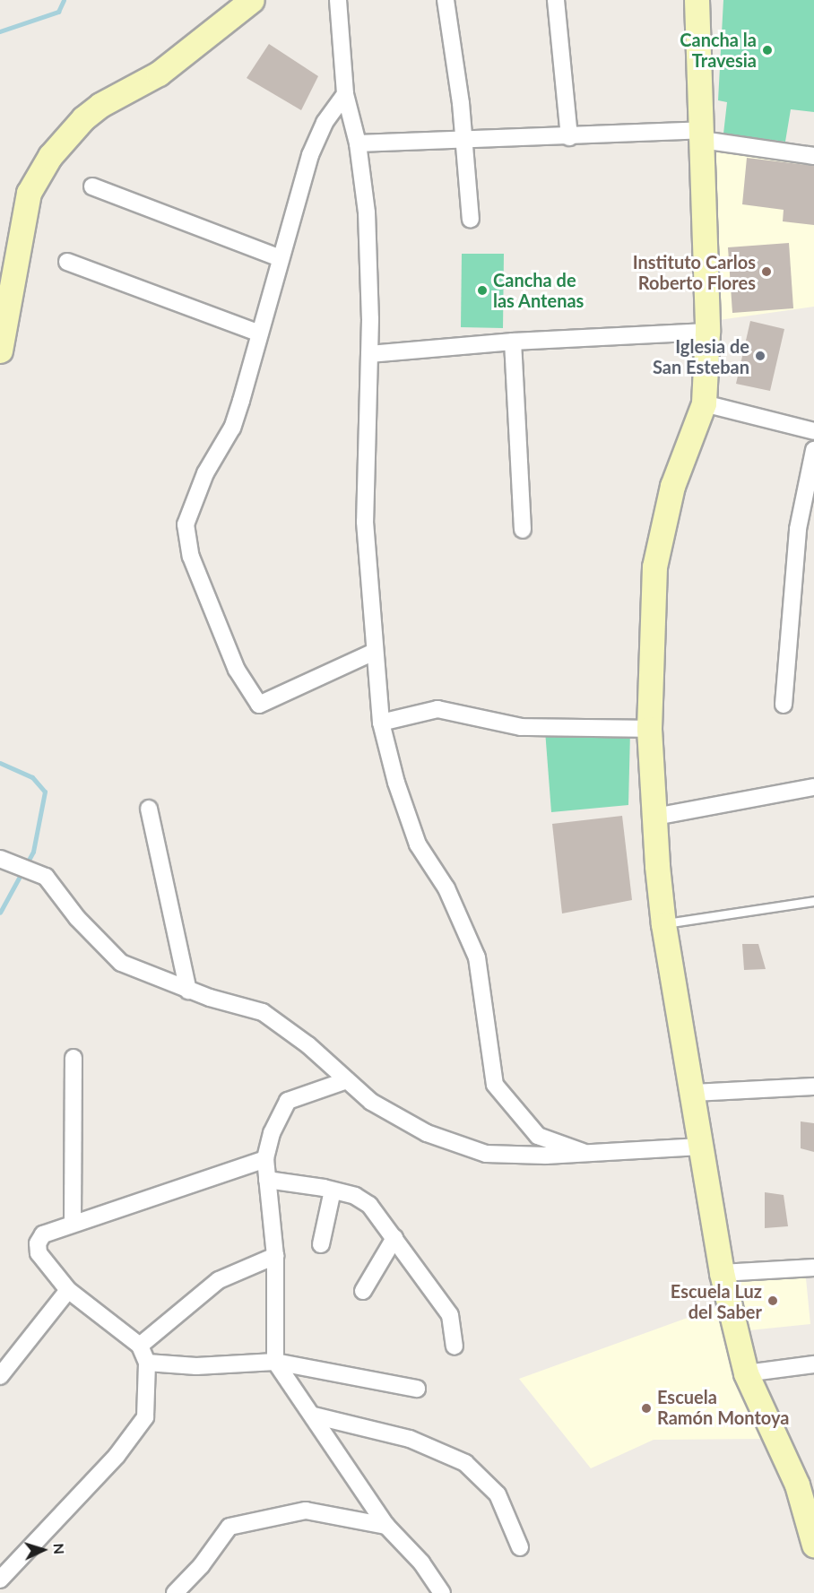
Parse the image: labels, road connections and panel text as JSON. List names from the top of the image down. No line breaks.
{"places":["Cancha la Travesia","Instituto Carlos Roberto Flores","Cancha de las Antenas","Iglesia de San Esteban","Escuela Luz del Saber","Escuela Ramón Montoya"],"north":"right"}
